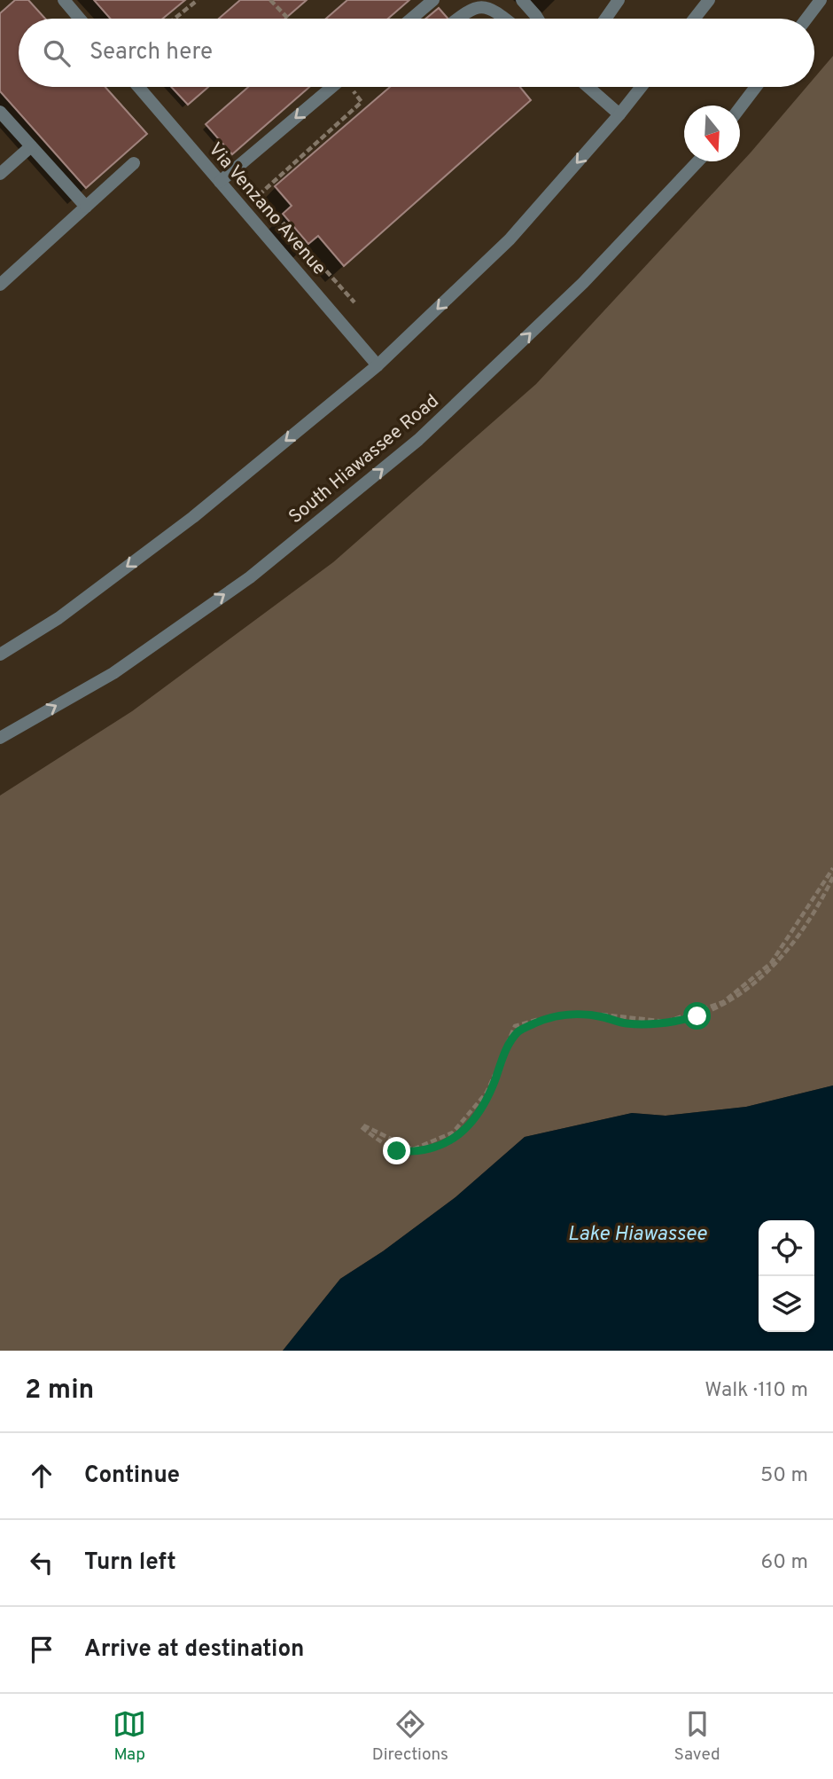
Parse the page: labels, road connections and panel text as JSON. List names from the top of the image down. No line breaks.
{"streets":{"street":["Via Venzano Avenue","South Hiawassee Road"]},"water":["Lake Hiawassee"],"north":"bottom","page":{"search":"Search here","heading":["2 min","Walk · 110 m"],"list":[["Continue","50 m"],["Turn left","60 m"],"Arrive at destination"],"nav":["Map","Directions","Saved"]}}
